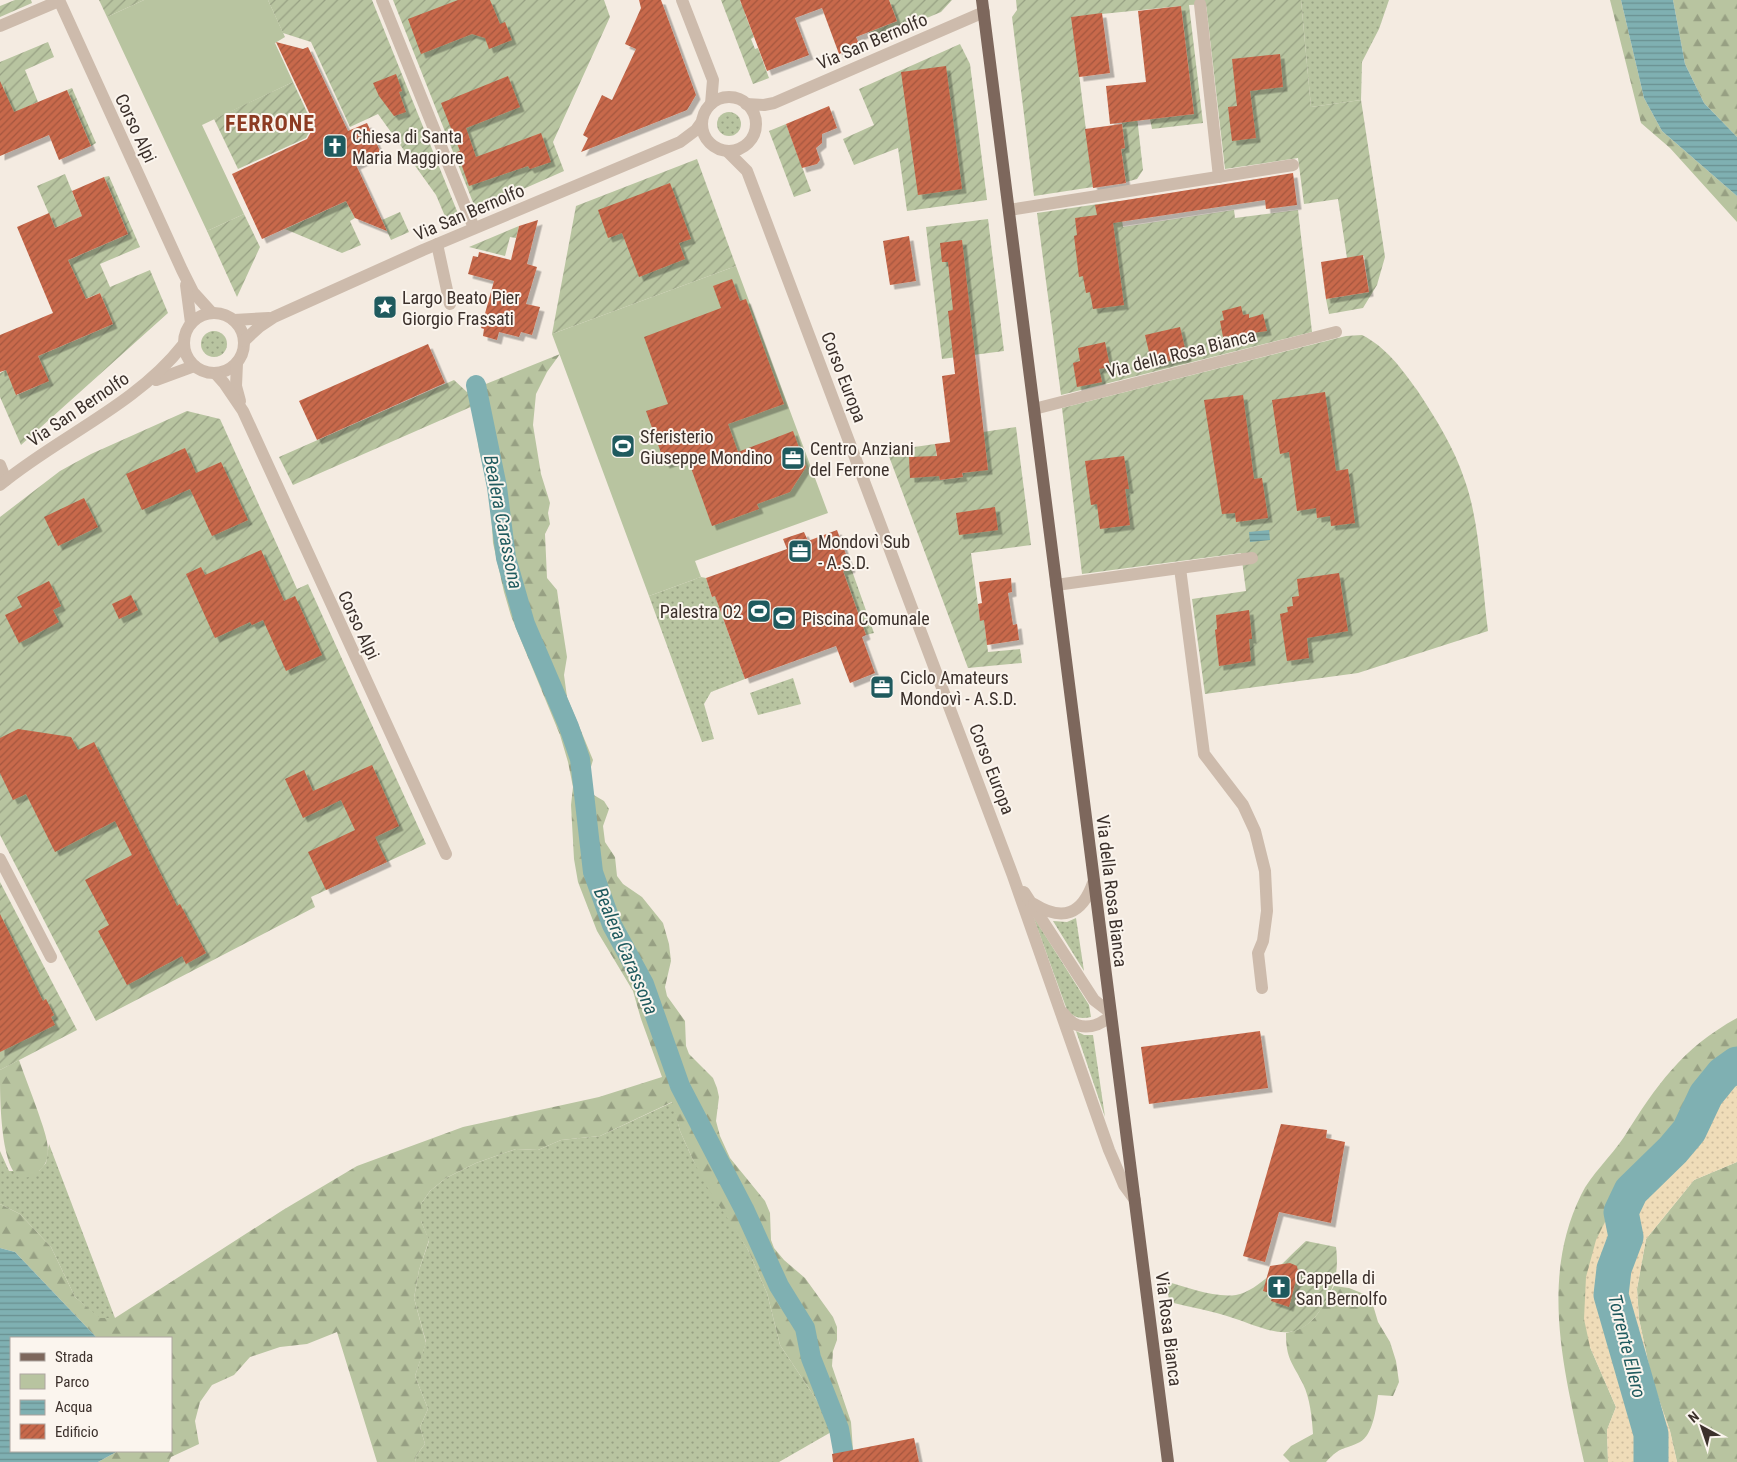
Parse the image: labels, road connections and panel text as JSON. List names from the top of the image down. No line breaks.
{"streets":{"main road":["Via della Rosa Bianca","Via Rosa Bianca"],"street":["Via San Bernolfo","Corso Alpi","Corso Europa"]},"crossings":[["Via San Bernolfo","Corso Alpi"],["Via San Bernolfo","Via della Rosa Bianca"],["Via San Bernolfo","Corso Europa"],["Via della Rosa Bianca","Corso Europa"],["Via della Rosa Bianca","Via Rosa Bianca"],["Corso Europa","Via Rosa Bianca"]],"districts":["FERRONE"],"water":["Bealera Carassona","Torrente Ellero"],"places":{"church":["Chiesa di Santa Maria Maggiore","Cappella di San Bernolfo"],"place":["Largo Beato Pier Giorgio Frassati"],"sports":["Sferisterio Giuseppe Mondino","Palestra O2","Piscina Comunale"],"office":["Centro Anziani del Ferrone","Mondovì Sub - A.S.D.","Ciclo Amateurs Mondovì - A.S.D."]},"legend":["Strada","Parco","Acqua","Edificio"],"north":"top left"}
